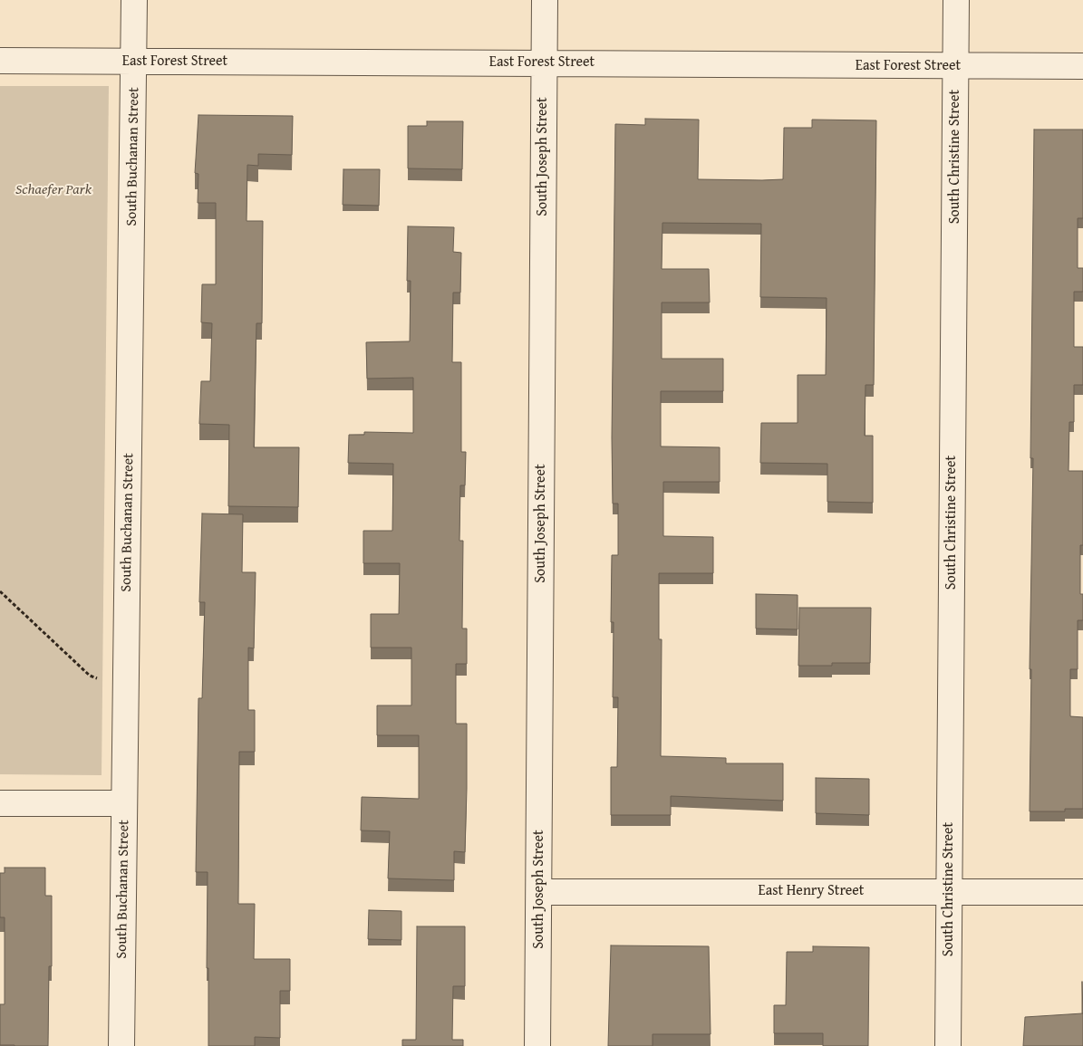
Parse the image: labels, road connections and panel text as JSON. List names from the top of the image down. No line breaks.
{"streets":{"street":["East Forest Street","South Buchanan Street","South Joseph Street","South Christine Street","East Henry Street"]},"crossings":[["East Forest Street","South Buchanan Street"],["East Forest Street","South Joseph Street"],["East Forest Street","South Christine Street"],["South Joseph Street","East Henry Street"],["South Christine Street","East Henry Street"]],"parks":["Schaefer Park"]}
